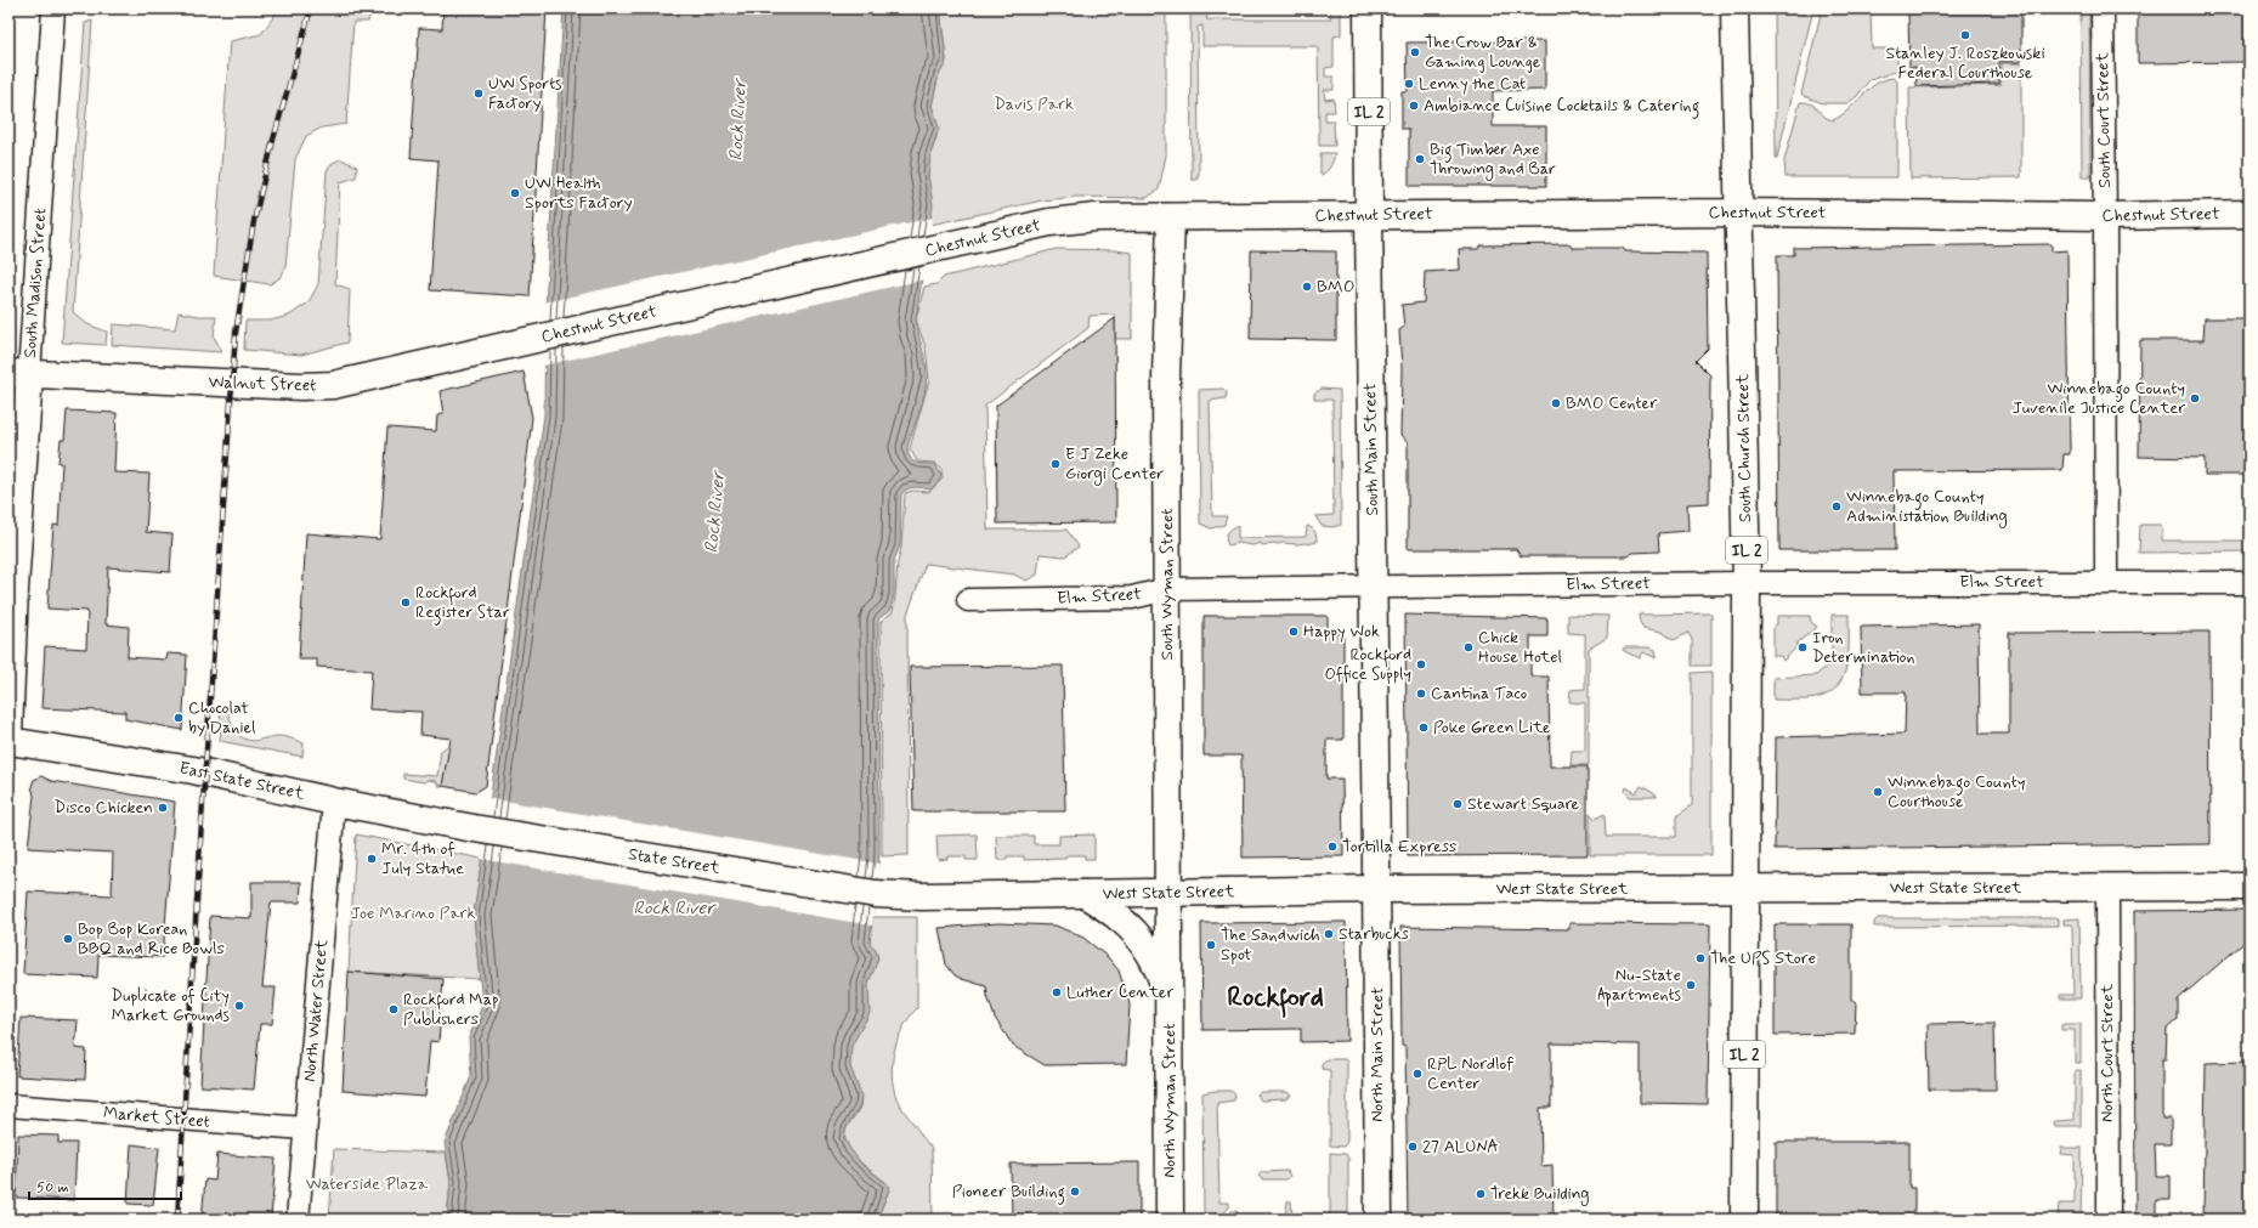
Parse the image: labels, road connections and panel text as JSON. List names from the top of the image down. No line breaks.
{"streets":{"main road":["IL 2","Chestnut Street","South Madison Street","Walnut Street","South Church Street","South Main Street","South Wyman Street","East State Street","State Street","West State Street","North Main Street","North Wyman Street"],"street":["South Court Street","Elm Street","North Water Street","North Court Street","Market Street"]},"crossings":[["IL 2","South Church Street"],["IL 2","West State Street"],["South Court Street","Chestnut Street"],["South Court Street","Elm Street"],["Chestnut Street","Walnut Street"],["Chestnut Street","South Church Street"],["Chestnut Street","South Main Street"],["Chestnut Street","South Wyman Street"],["South Madison Street","Walnut Street"],["South Church Street","Elm Street"],["South Church Street","West State Street"],["South Main Street","Elm Street"],["South Main Street","West State Street"],["South Main Street","North Main Street"],["Elm Street","South Wyman Street"],["South Wyman Street","West State Street"],["South Wyman Street","North Wyman Street"],["East State Street","State Street"],["East State Street","North Water Street"],["State Street","West State Street"],["West State Street","North Court Street"],["West State Street","North Main Street"],["West State Street","North Wyman Street"],["North Water Street","Market Street"]],"districts":["Rockford"],"water":["Rock River"],"parks":["Davis Park","Joe Marino Park","Waterside Plaza"],"places":["Stanley J. Roszkowski Federal Courthouse","The Crow Bar & Gaming Lounge","Lenny the Cat","UW Sports Factory","Ambiance Cuisine Cocktails & Catering","Big Timber Axe Throwing and Bar","UW Health Sports Factory","BMO","Winnebago County Juvenile Justice Center","BMO Center","E J Zeke Giorgi Center","Winnebago County Administation Building","Rockford Register Star","Happy Wok","Chick House Hotel","Iron Determination","Rockford Office Supply","Cantina Taco","Chocolat by Daniel","Poke Green Lite","Winnebago County Courthouse","Stewart Square","Disco Chicken","Tortilla Express","Mr. 4th of July Statue","Starbucks","Bop Bop Korean BBQ and Rice Bowls","The Sandwich Spot","The UPS Store","Nu-State Apartments","Luther Center","Duplicate of City Market Grounds","Rockford Map Publishers","RPL Nordlof Center","27 ALUNA","Pioneer Building","Trekk Building"],"scale_bar":"50 m"}
